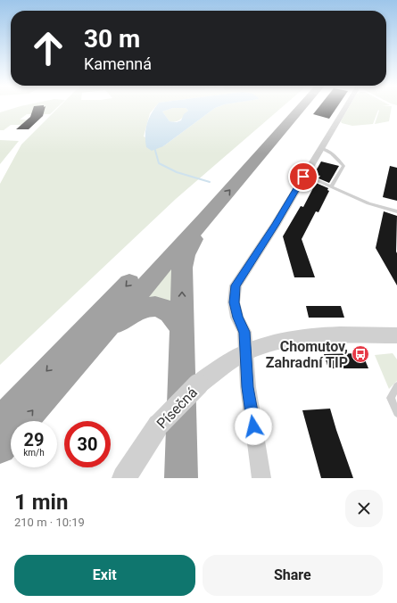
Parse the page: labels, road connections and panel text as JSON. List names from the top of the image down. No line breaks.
{"streets":{"street":["Písečná"]},"places":{"bus stop":["Chomutov, Zahradní TIP"]},"page":{"turn":["30 m","Kamenná"],"speed":"29 km/h","limit":"30","heading":["1 min","210 m · 10:19"],"buttons":["Exit","Share"]}}
